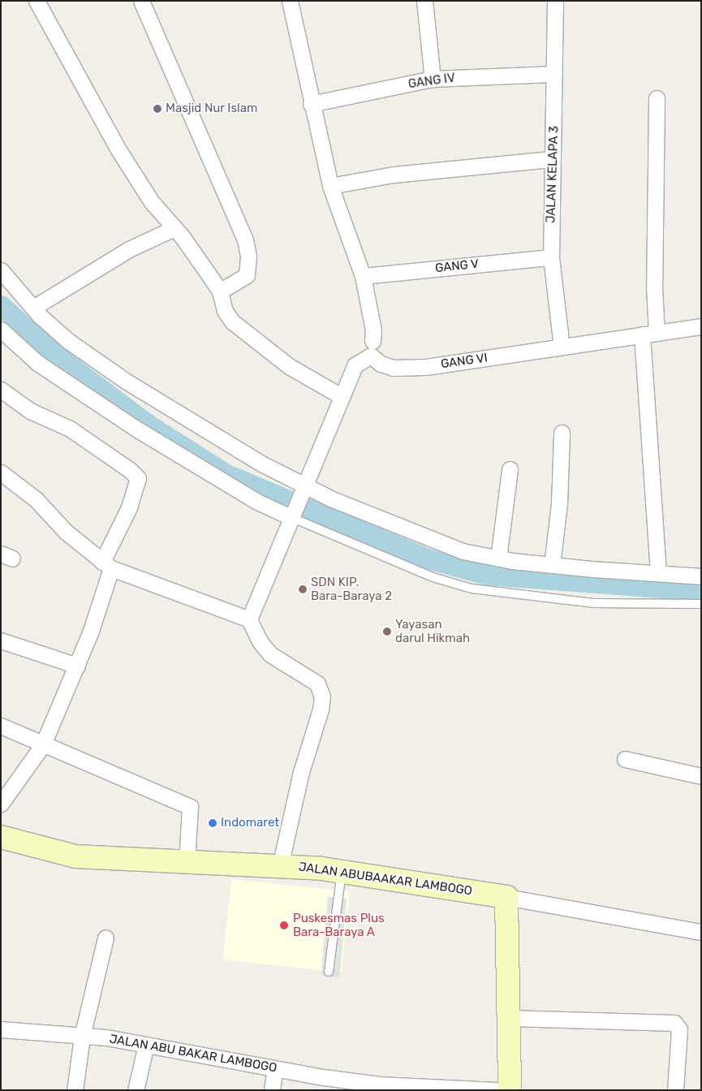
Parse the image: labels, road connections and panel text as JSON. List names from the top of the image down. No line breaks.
{"streets":{"street":["GANG IV","JALAN KELAPA 3","GANG V","GANG VI","JALAN ABUBAAKAR LAMBOGO","JALAN ABU BAKAR LAMBOGO"]},"crossings":[["GANG IV","JALAN KELAPA 3"],["JALAN KELAPA 3","GANG V"],["JALAN KELAPA 3","GANG VI"]],"places":["Masjid Nur Islam","SDN KIP. Bara-Baraya 2","Yayasan darul Hikmah","Indomaret","Puskesmas Plus Bara-Baraya A"]}
